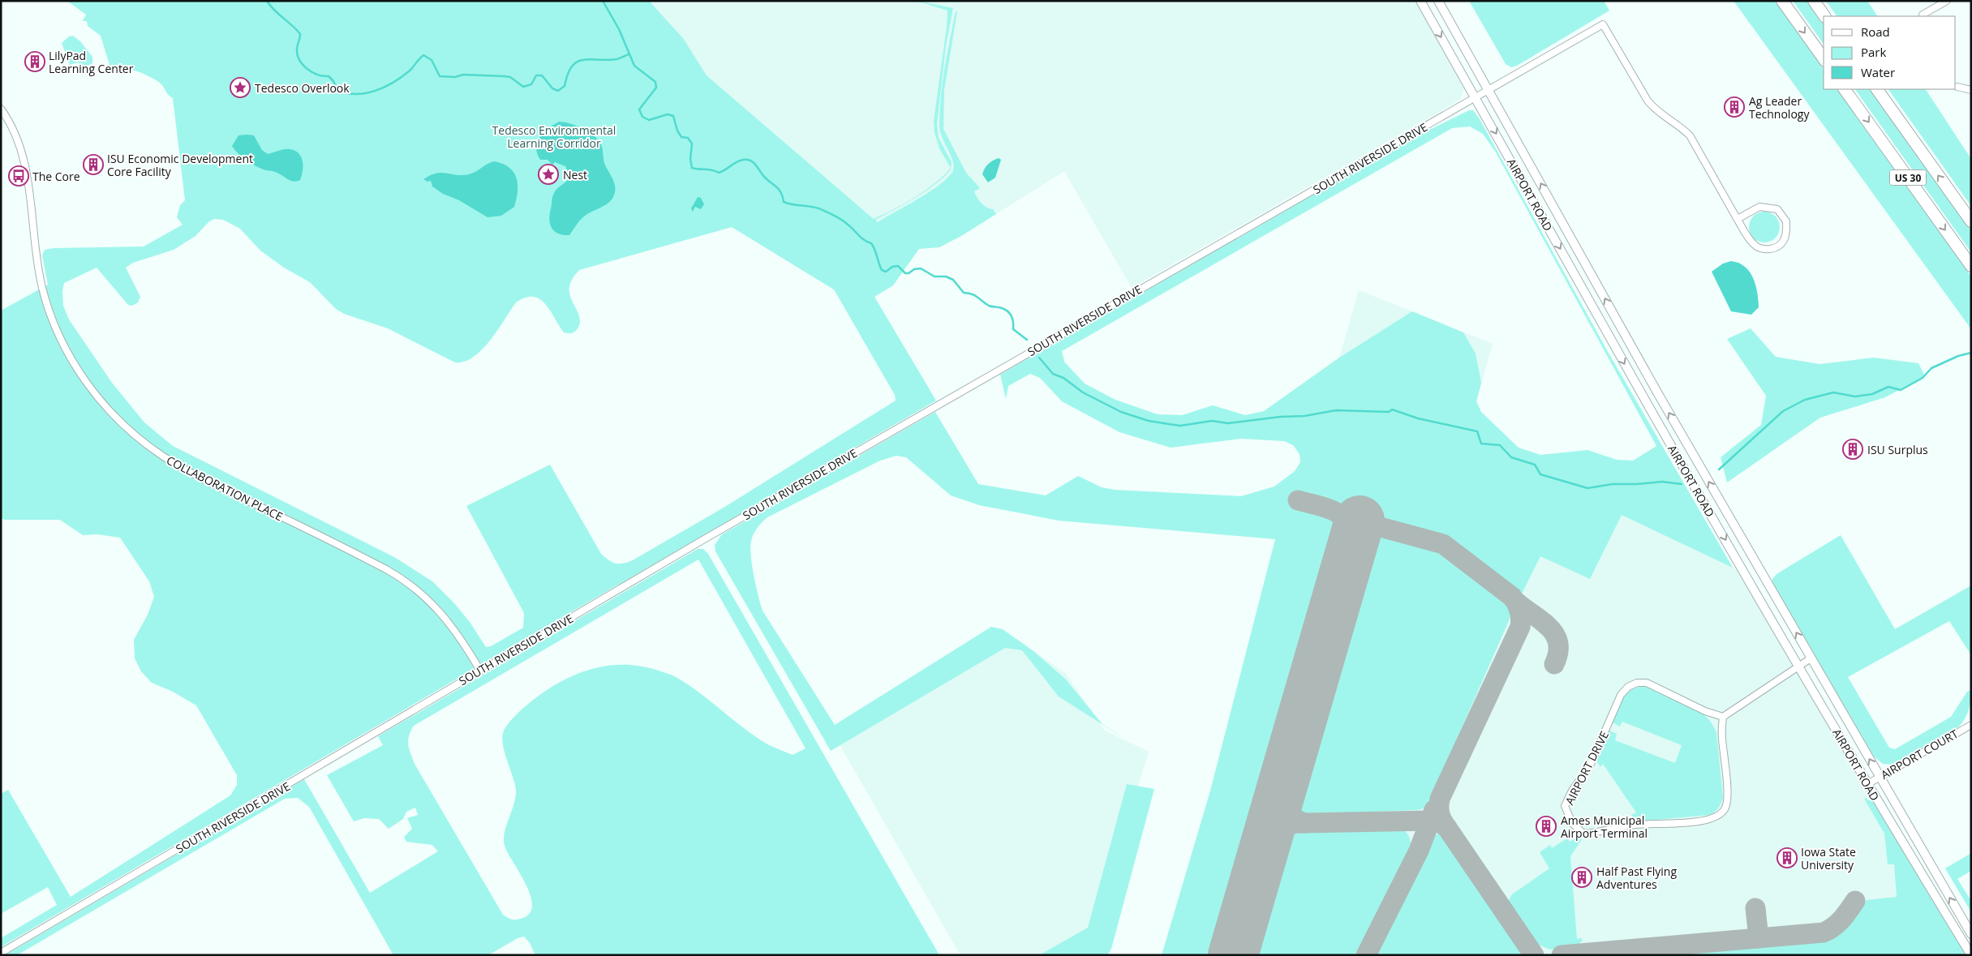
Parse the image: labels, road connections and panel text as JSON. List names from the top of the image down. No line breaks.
{"streets":{"highway":["US 30"],"main road":["AIRPORT ROAD"],"street":["SOUTH RIVERSIDE DRIVE","COLLABORATION PLACE","AIRPORT COURT","AIRPORT DRIVE"]},"crossings":[["SOUTH RIVERSIDE DRIVE","AIRPORT ROAD"],["SOUTH RIVERSIDE DRIVE","COLLABORATION PLACE"],["AIRPORT ROAD","AIRPORT COURT"]],"parks":["Tedesco Environmental Learning Corridor"],"places":{"building":["LilyPad Learning Center","Ag Leader Technology","ISU Economic Development Core Facility","ISU Surplus","Ames Municipal Airport Terminal","Iowa State University","Half Past Flying Adventures"],"place":["Tedesco Overlook","Nest"],"bus stop":["The Core"]},"legend":["Road","Park","Water"]}
